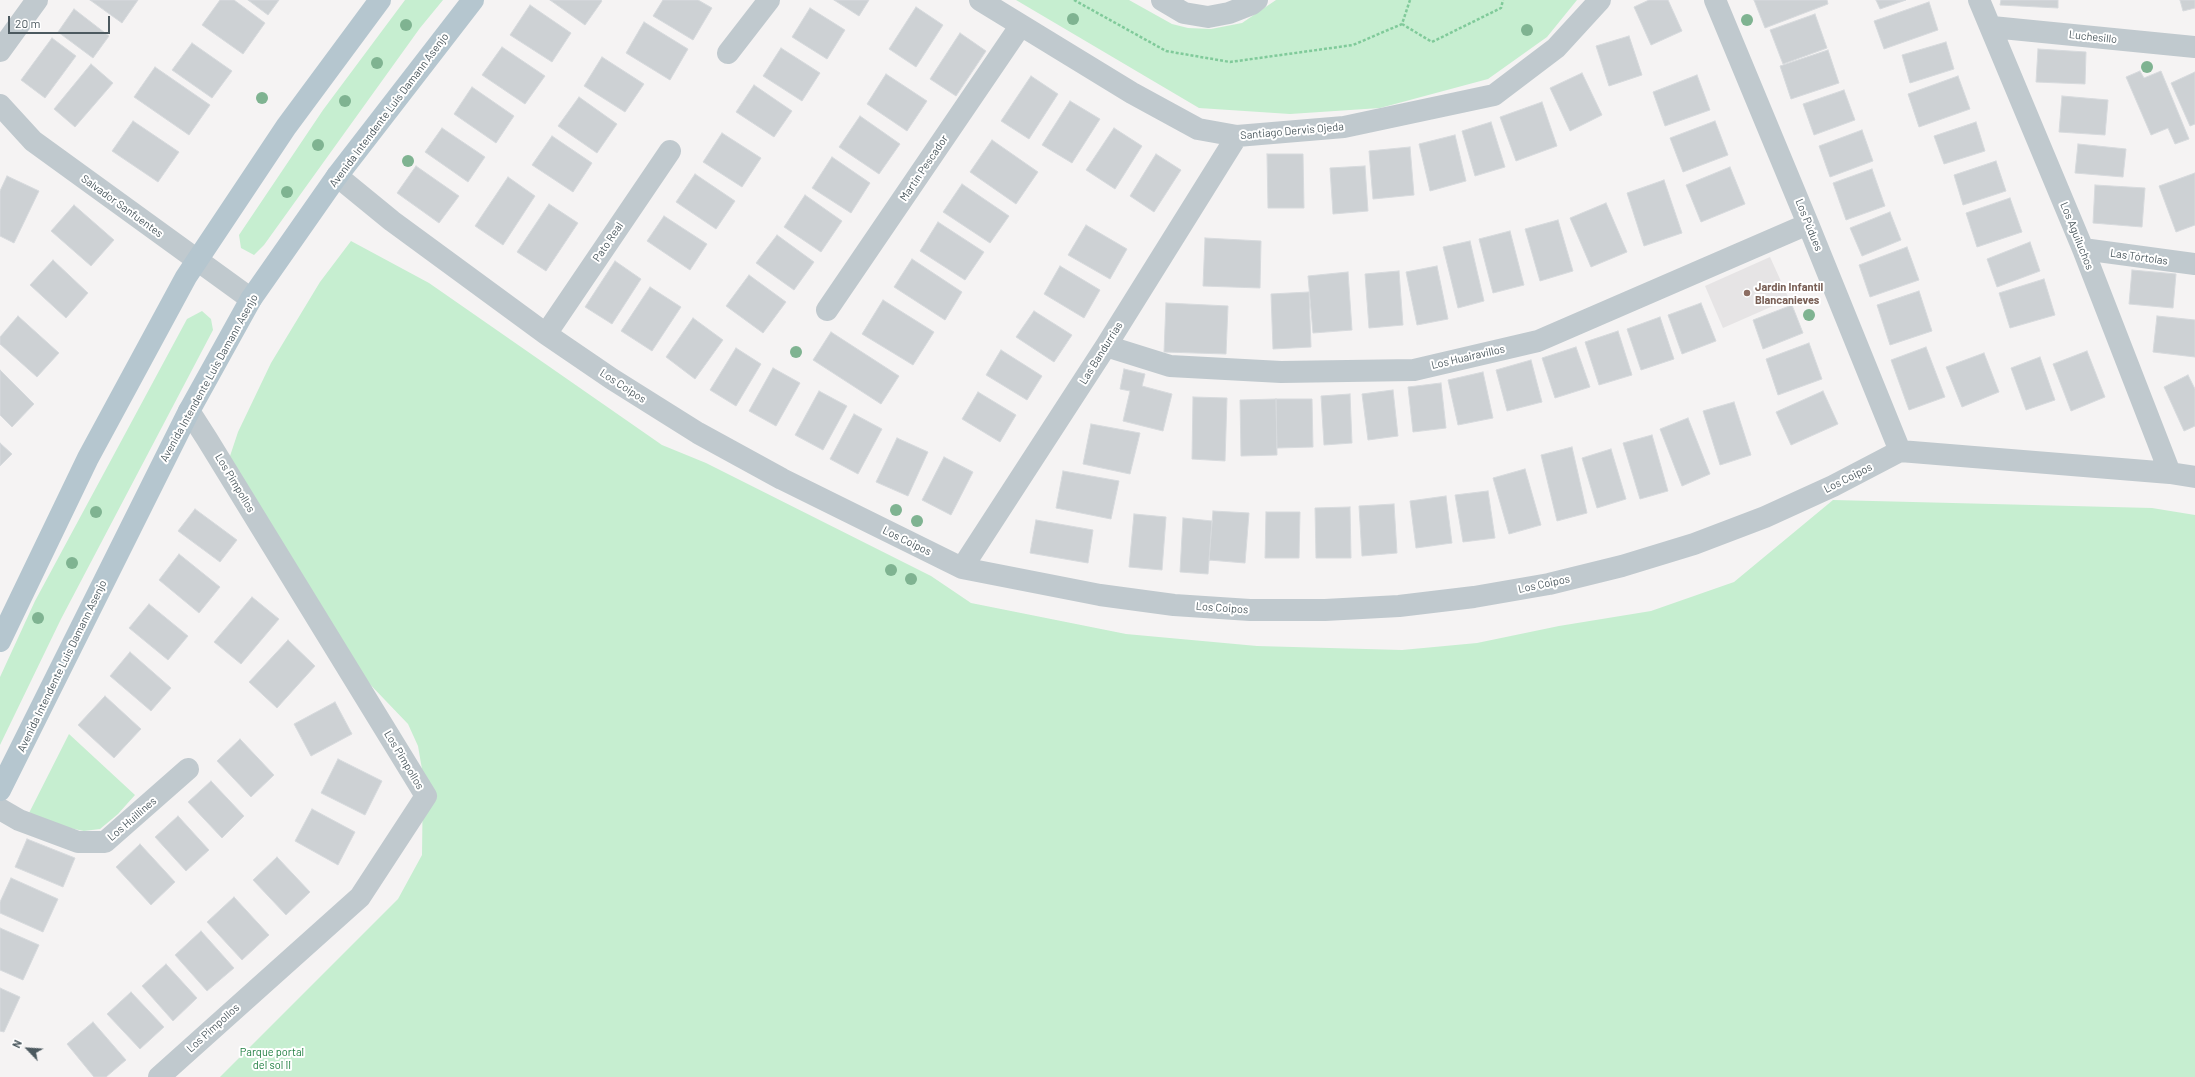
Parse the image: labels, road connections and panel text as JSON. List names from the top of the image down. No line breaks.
{"streets":{"main road":["Avenida Intendente Luis Damann Asenjo"],"street":["Luchesillo","Santiago Dervis Ojeda","Martín Pescador","Salvador Sanfuentes","Los Púdues","Los Aguiluchos","Pato Real","Las Tórtolas","Las Bandurrias","Los Huairavillos","Los Coipos","Los Pimpollos","Los Huillines"]},"crossings":[["Luchesillo","Los Aguiluchos"],["Avenida Intendente Luis Damann Asenjo","Salvador Sanfuentes"],["Avenida Intendente Luis Damann Asenjo","Los Coipos"],["Avenida Intendente Luis Damann Asenjo","Los Pimpollos"],["Santiago Dervis Ojeda","Martín Pescador"],["Santiago Dervis Ojeda","Las Bandurrias"],["Los Púdues","Los Huairavillos"],["Los Púdues","Los Coipos"],["Los Aguiluchos","Las Tórtolas"],["Pato Real","Los Coipos"],["Las Bandurrias","Los Huairavillos"],["Las Bandurrias","Los Coipos"]],"parks":["Parque portal del sol II"],"places":["Jardin Infantil Blancanieves"],"scale_bar":"20 m","north":"top left"}
